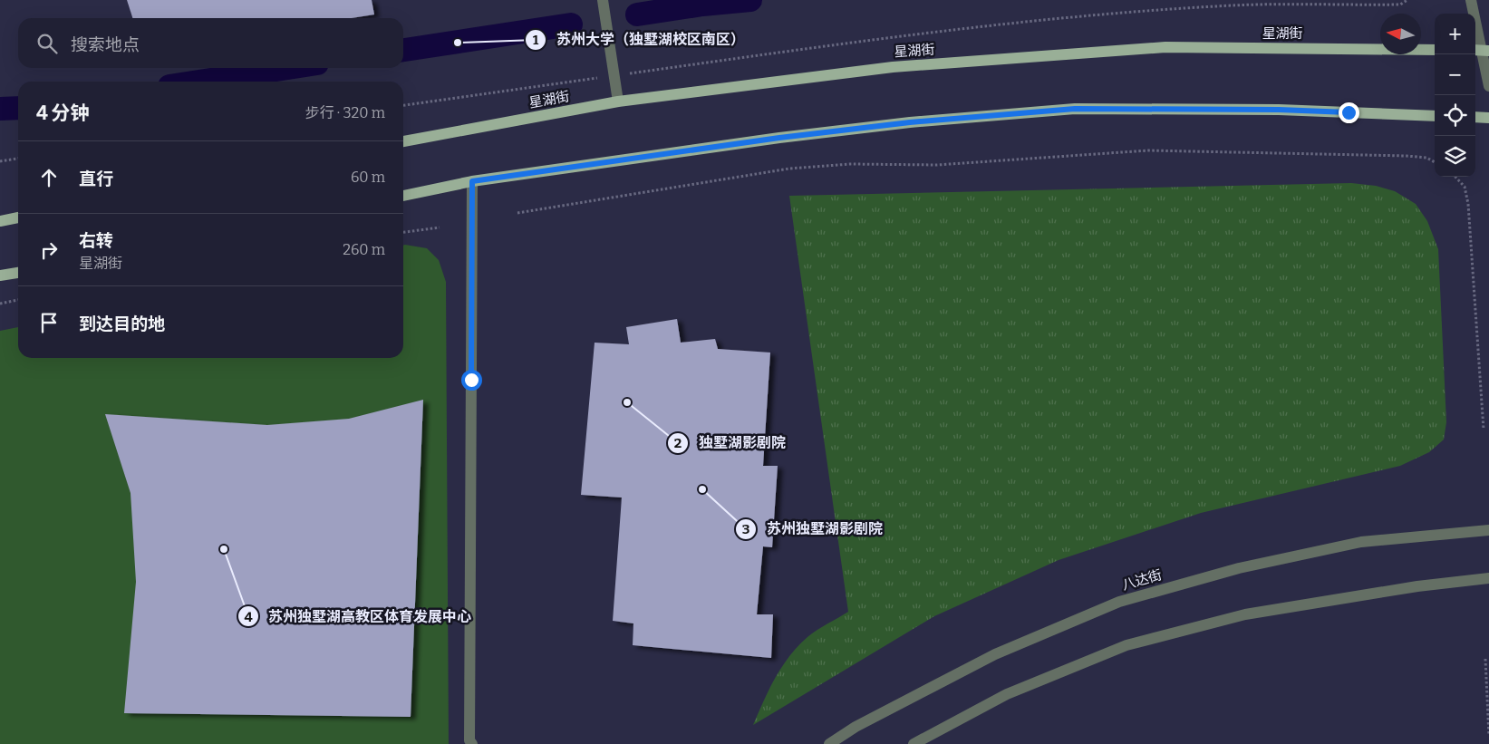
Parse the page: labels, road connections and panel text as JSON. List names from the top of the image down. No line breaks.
{"streets":{"main road":["星湖街"],"street":["八达街"]},"places":["苏州大学（独墅湖校区南区）","独墅湖影剧院","苏州独墅湖影剧院","苏州独墅湖高教区体育发展中心"],"north":"left","page":{"map_buttons":["+","−"],"search":"搜索地点","heading":["4 分钟","步行 · 320 m"],"list":[["直行","60 m"],["右转","星湖街","260 m"],"到达目的地"]}}
